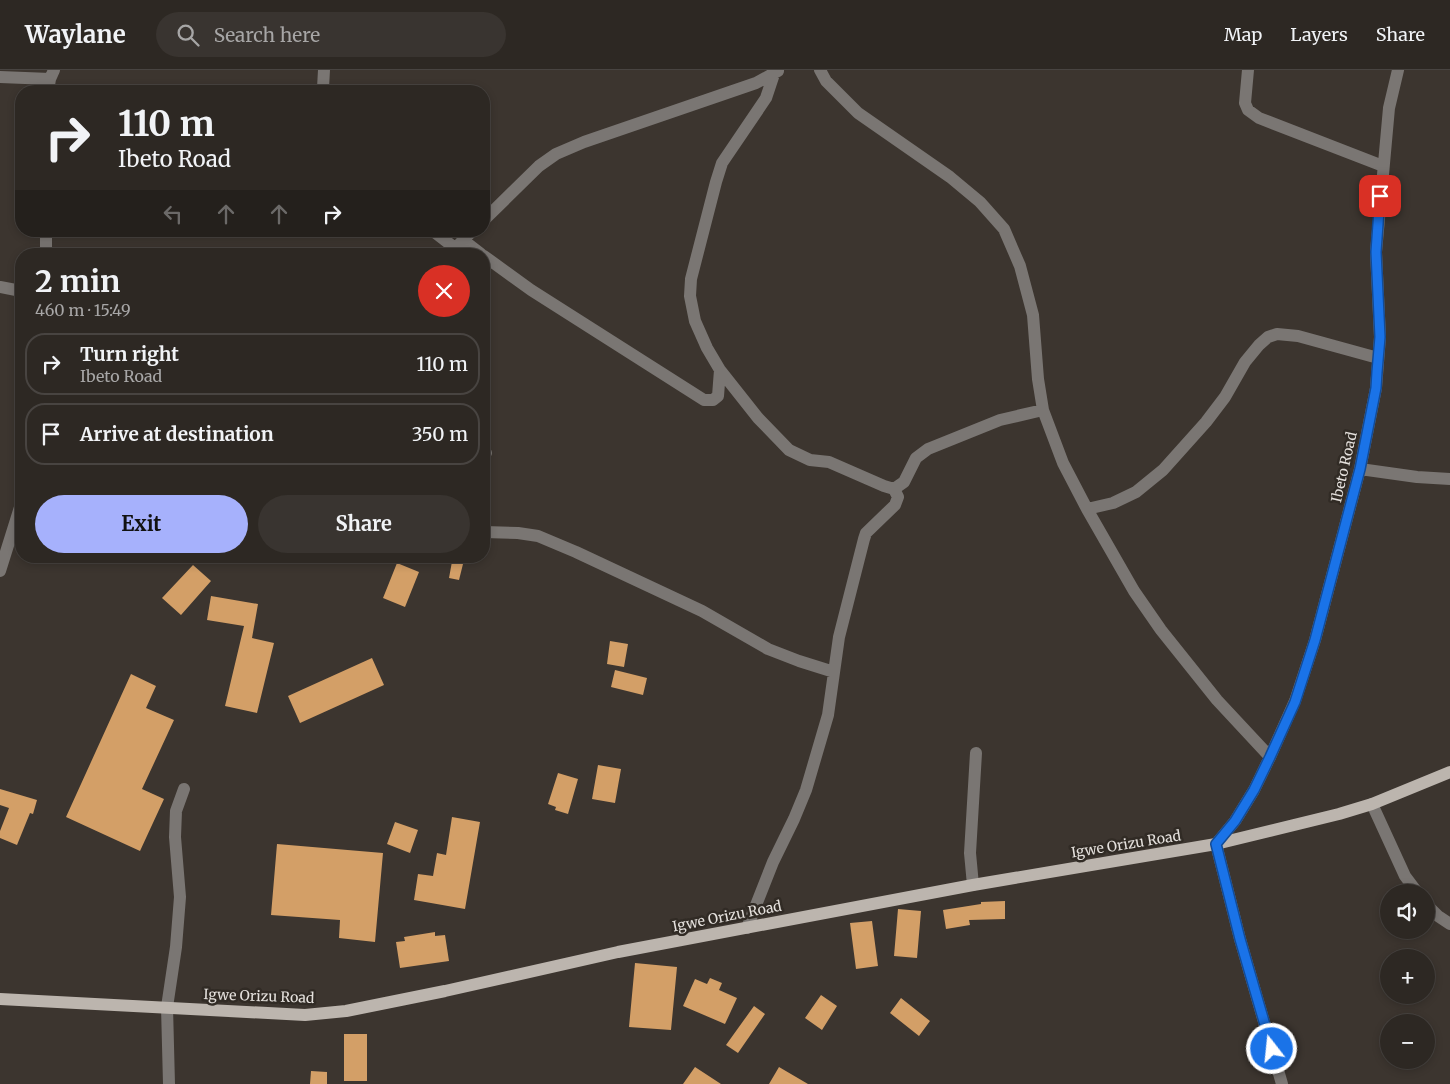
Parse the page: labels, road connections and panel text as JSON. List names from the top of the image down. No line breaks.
{"streets":{"main road":["Igwe Orizu Road"],"street":["Ibeto Road"]},"crossings":[["Ibeto Road","Igwe Orizu Road"]],"page":{"header":"Waylane","search":"Search here","nav":["Map","Layers","Share"],"turn":["110 m","Ibeto Road"],"heading":["2 min","460 m · 15:49"],"list":[{"name":"Turn right","note":"Ibeto Road","value":"110 m"},{"name":"Arrive at destination","value":"350 m"}],"buttons":["Exit","Share"],"map_buttons":["+","−"]}}
